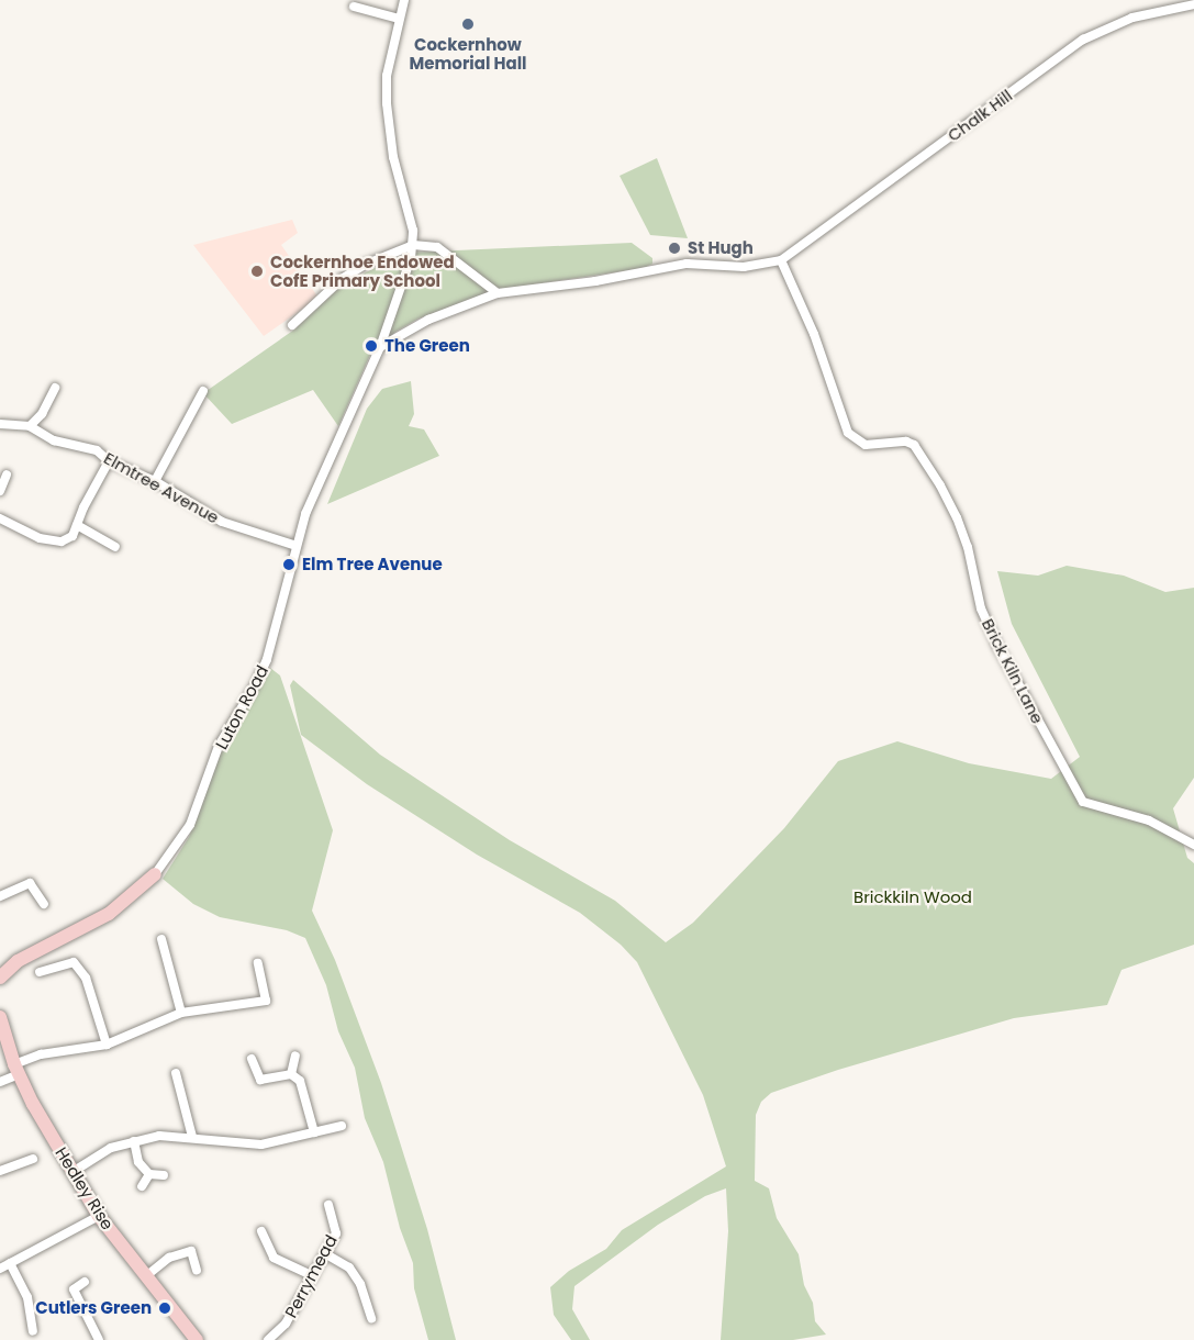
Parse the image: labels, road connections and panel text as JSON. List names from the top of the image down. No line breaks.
{"streets":{"street":["Chalk Hill","Elmtree Avenue","Brick Kiln Lane","Luton Road","Hedley Rise","Perrymead"]},"crossings":[["Chalk Hill","Brick Kiln Lane"],["Elmtree Avenue","Luton Road"]],"parks":["Brickkiln Wood"],"places":["Cockernhow Memorial Hall","St Hugh","Cockernhoe Endowed CofE Primary School","The Green","Elm Tree Avenue","Cutlers Green"]}
